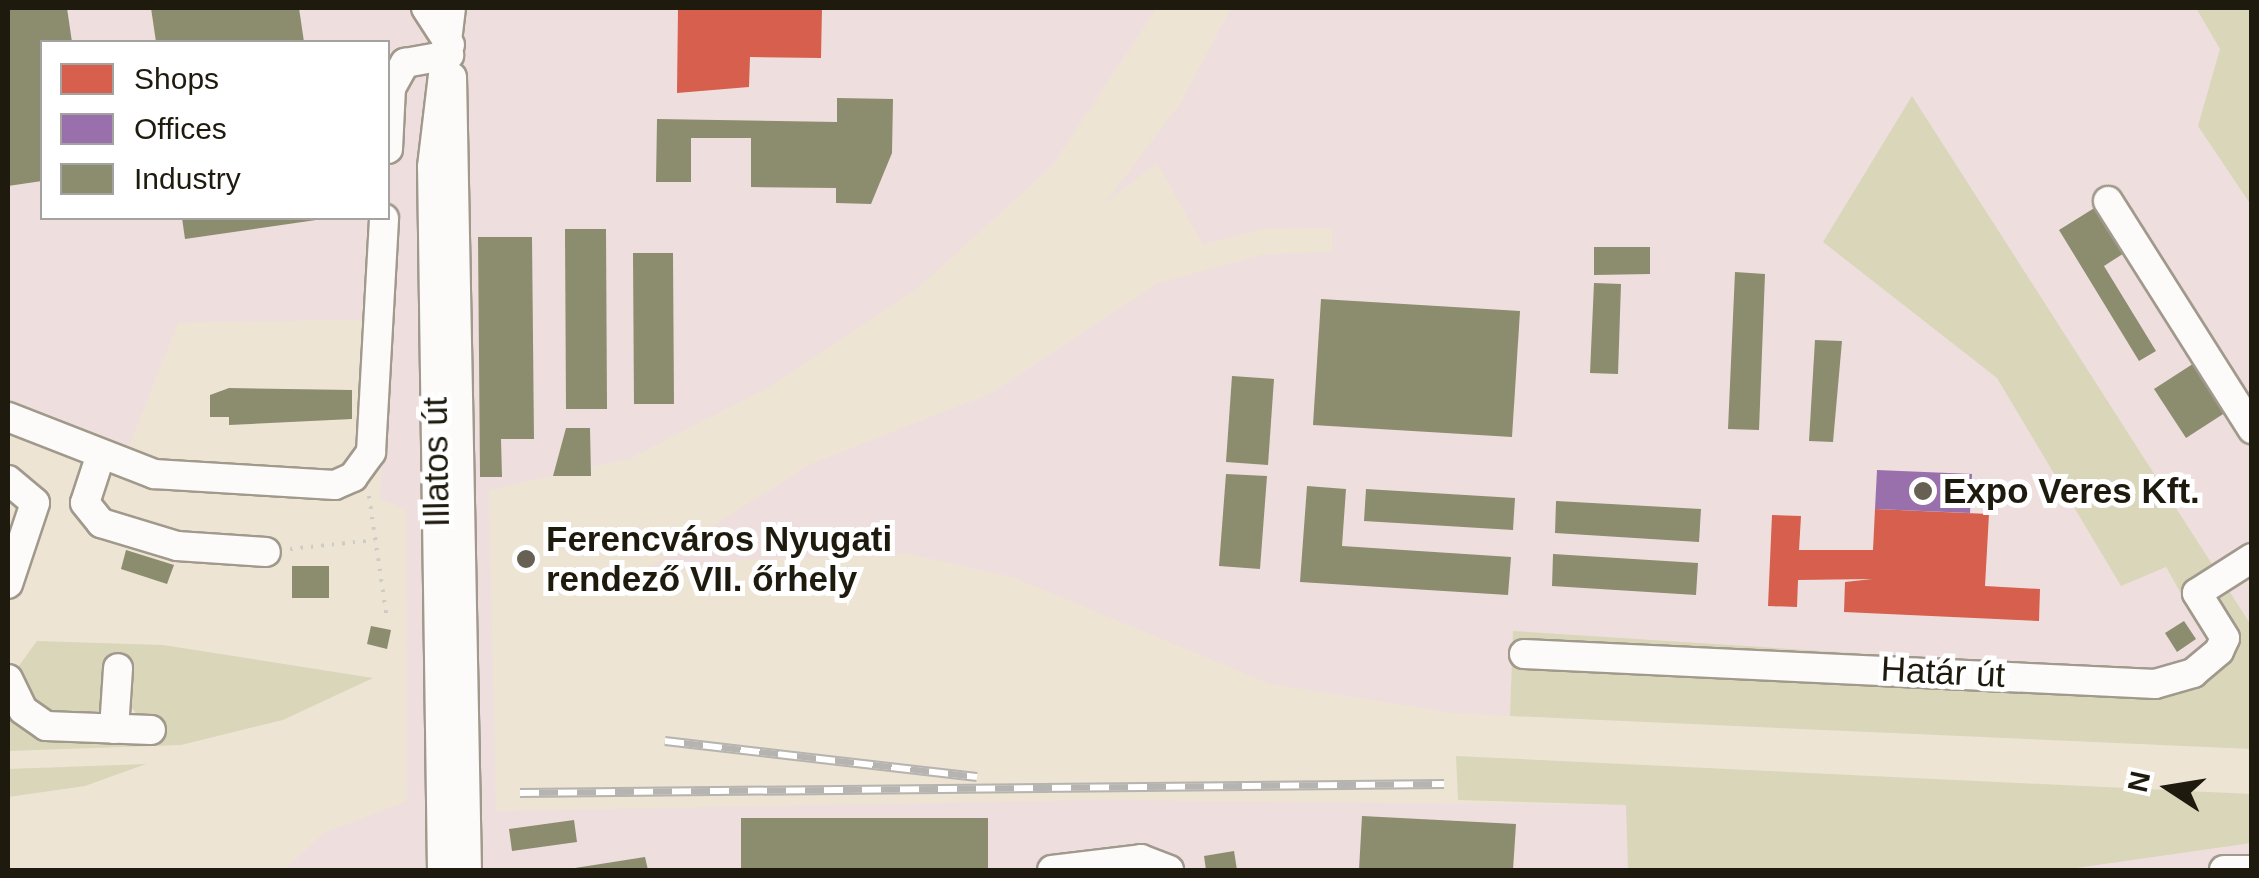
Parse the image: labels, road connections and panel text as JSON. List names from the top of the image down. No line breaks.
{"streets":{"street":["Illatos út","Határ út"]},"places":["Expo Veres Kft.","Ferencváros Nyugati rendező VII. őrhely"],"legend":["Shops","Offices","Industry"],"north":"left"}
